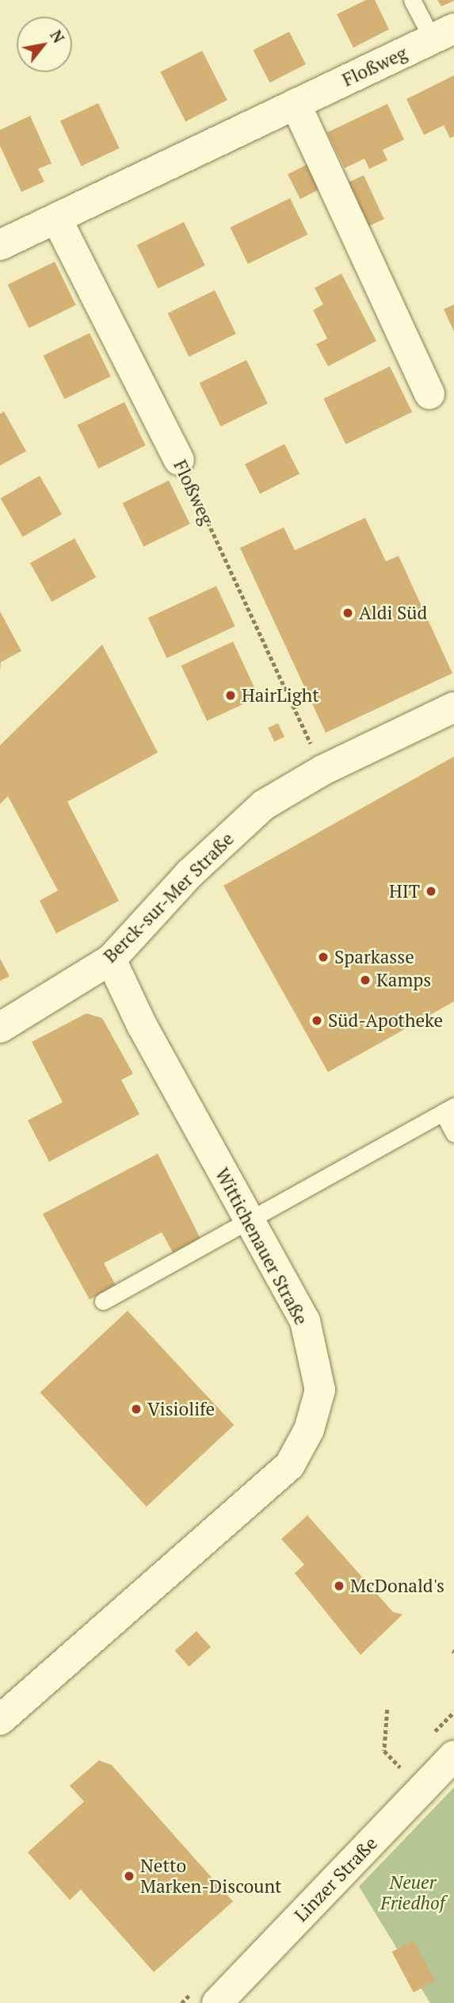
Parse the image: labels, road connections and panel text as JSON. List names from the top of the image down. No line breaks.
{"streets":{"street":["Floßweg","Berck-sur-Mer Straße","Wittichenauer Straße","Linzer Straße"]},"crossings":[["Floßweg","Berck-sur-Mer Straße"],["Berck-sur-Mer Straße","Wittichenauer Straße"]],"parks":["Neuer Friedhof"],"places":["Aldi Süd","HairLight","HIT","Sparkasse","Kamps","Süd-Apotheke","Visiolife","McDonald's","Netto Marken-Discount"],"north":"top right"}
